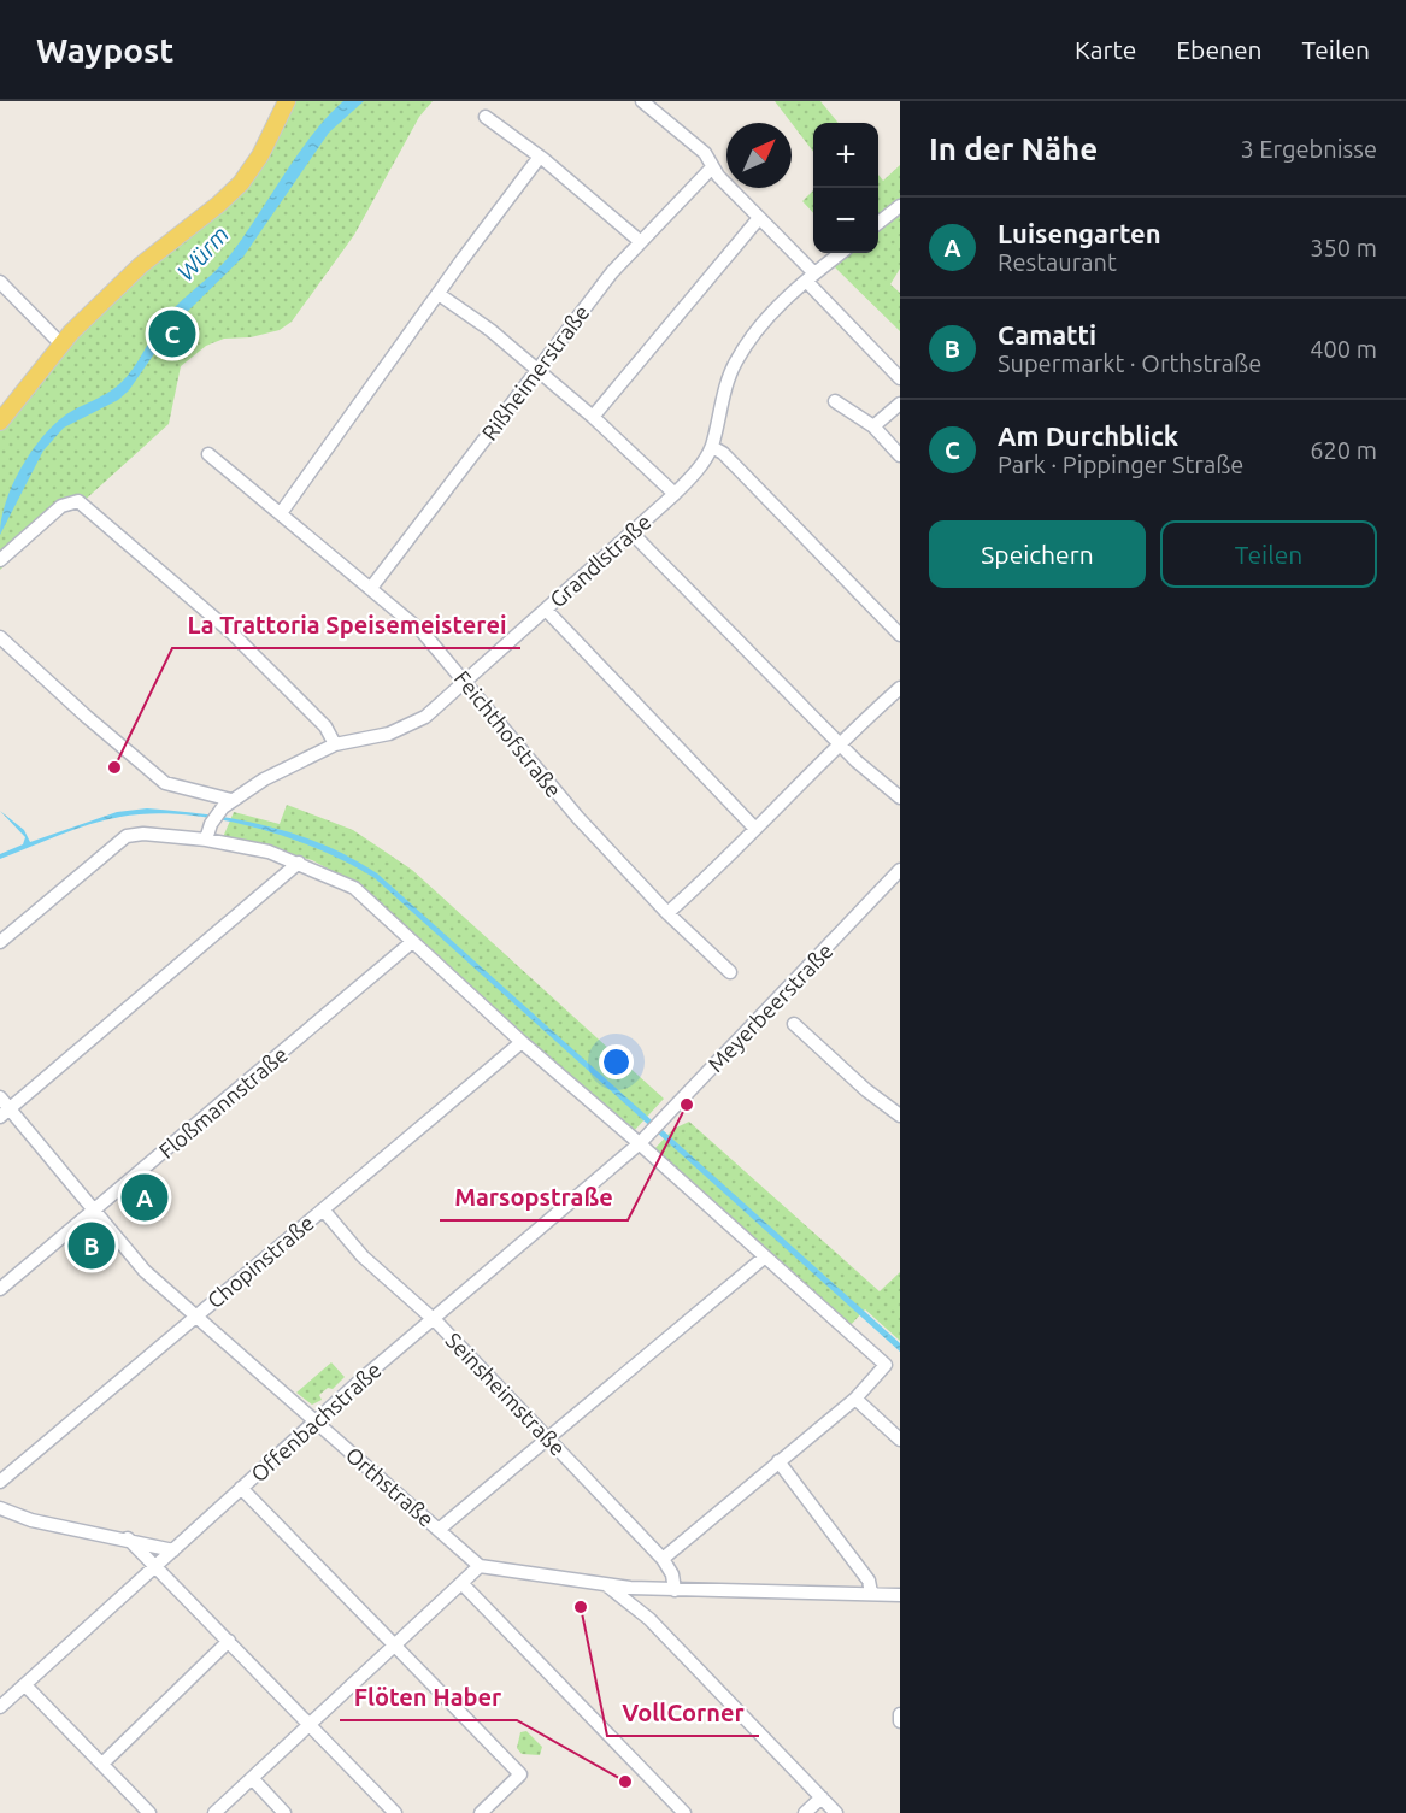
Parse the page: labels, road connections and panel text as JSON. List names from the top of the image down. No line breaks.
{"streets":{"street":["Rißheimerstraße","Grandlstraße","Feichthofstraße","Meyerbeerstraße","Floßmannstraße","Chopinstraße","Seinsheimstraße","Offenbachstraße","Orthstraße"]},"crossings":[["Rißheimerstraße","Feichthofstraße"],["Grandlstraße","Feichthofstraße"],["Meyerbeerstraße","Offenbachstraße"],["Floßmannstraße","Orthstraße"],["Chopinstraße","Seinsheimstraße"],["Chopinstraße","Orthstraße"],["Seinsheimstraße","Offenbachstraße"],["Offenbachstraße","Orthstraße"]],"water":["Würm"],"places":["La Trattoria Speisemeisterei","Marsopstraße","VollCorner","Flöten Haber"],"north":"top right","page":{"header":"Waypost","nav":["Karte","Ebenen","Teilen"],"heading":["In der Nähe","3 Ergebnisse"],"map_buttons":["+","−"],"list":[{"mark":"A","name":"Luisengarten","note":"Restaurant","value":"350 m"},{"mark":"B","name":"Camatti","note":"Supermarkt · Orthstraße","value":"400 m"},{"mark":"C","name":"Am Durchblick","note":"Park · Pippinger Straße","value":"620 m"}],"pins":["C","A","B"],"buttons":["Speichern","Teilen"]}}
